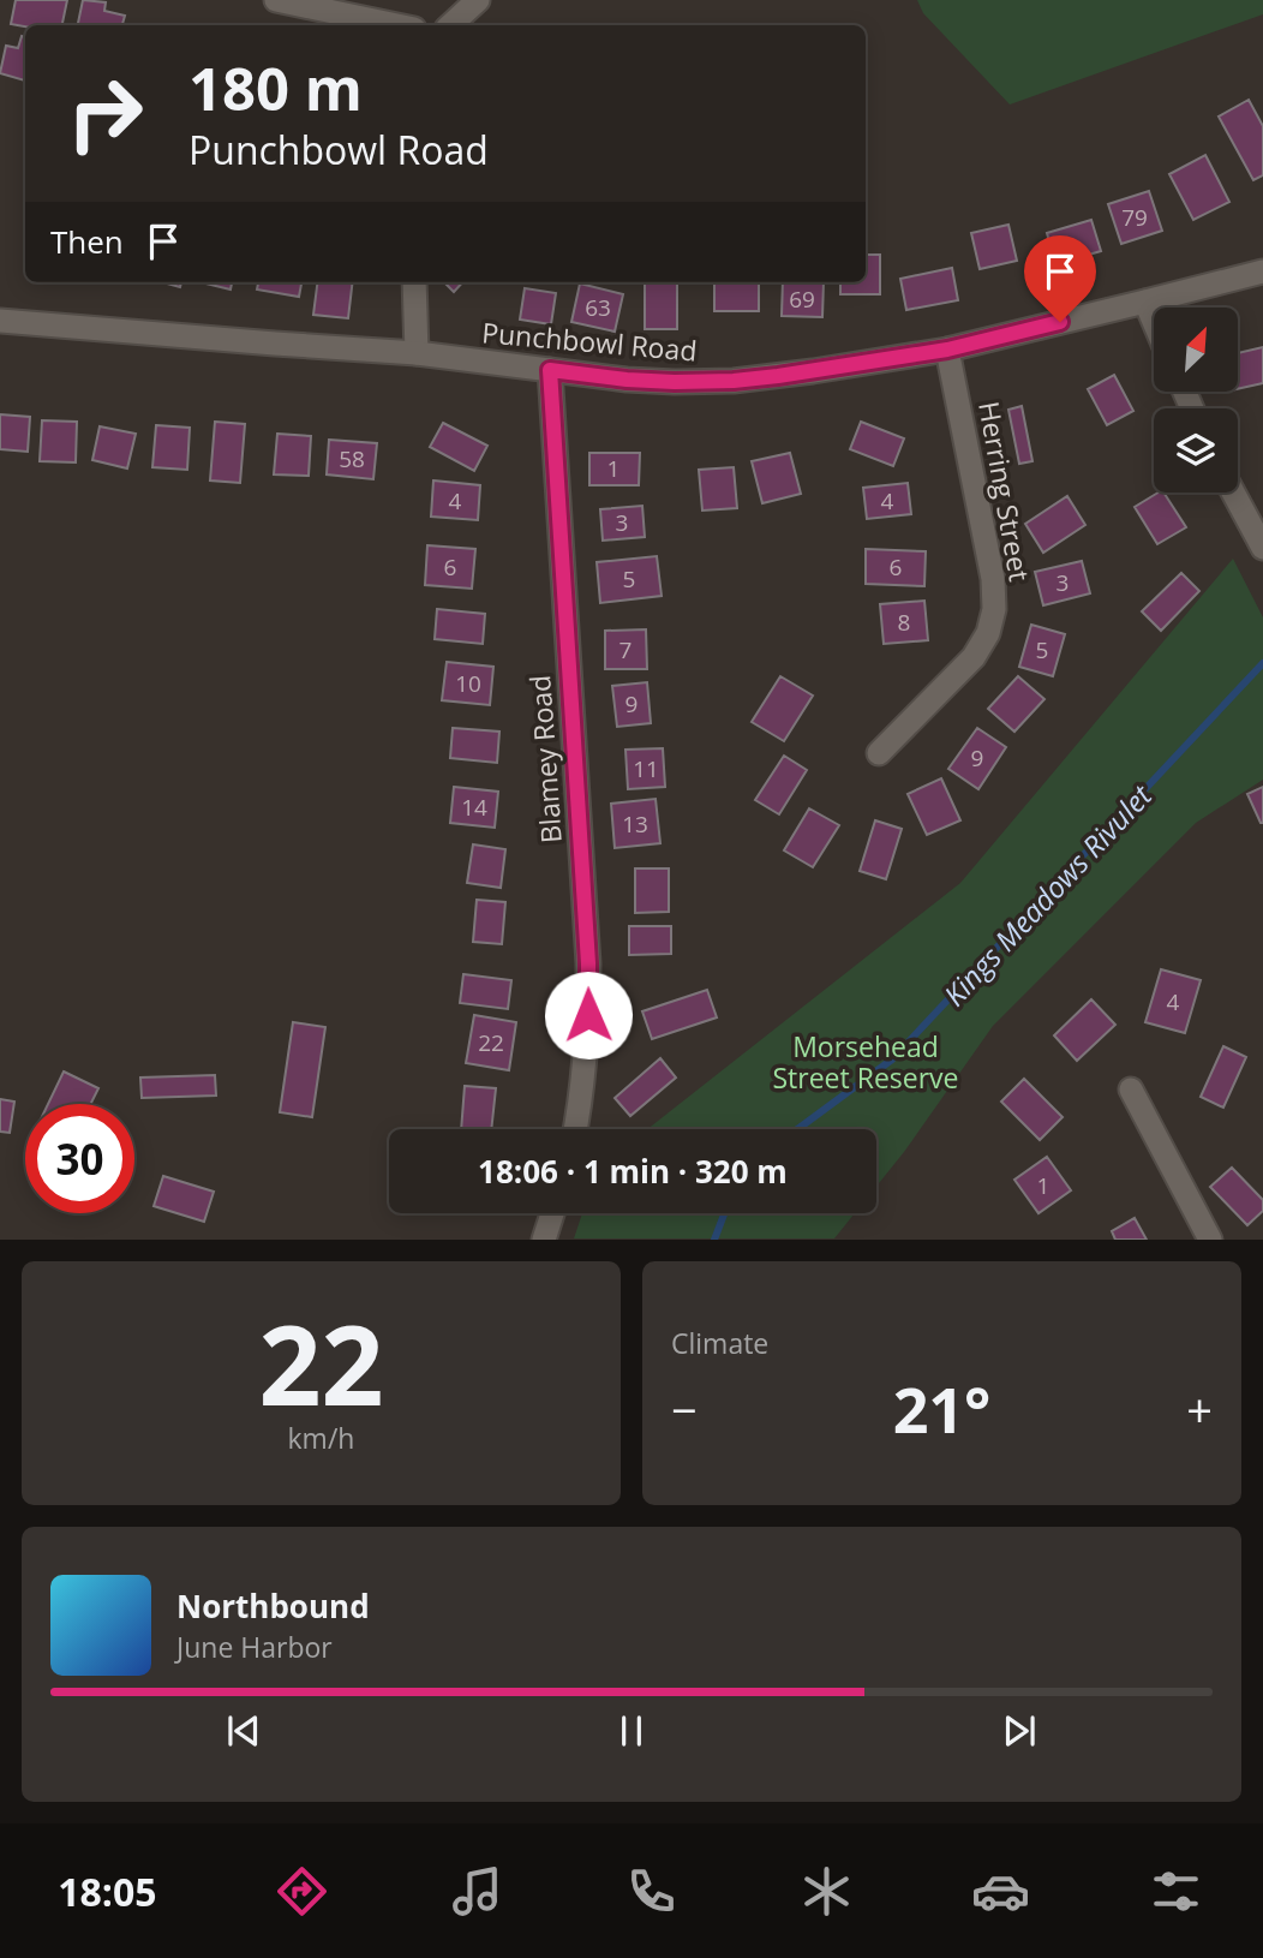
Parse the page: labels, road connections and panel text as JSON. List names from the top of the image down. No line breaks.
{"streets":{"street":["Punchbowl Road","Herring Street","Blamey Road"]},"crossings":[["Punchbowl Road","Herring Street"],["Punchbowl Road","Blamey Road"]],"water":["Kings Meadows Rivulet"],"parks":["Morsehead Street Reserve"],"house_numbers":["79","69","63","58","1","4","4","3","6","6","5","3","8","7","5","10","9","9","11","14","13","4","22","1"],"north":"top right","page":{"turn":["180 m","Punchbowl Road"],"then":"Then","limit":"30","trip":"18:06 · 1 min · 320 m","tile":[["22","km/h"],"Climate"],"heat":["−","21°","+"],"song":["Northbound","June Harbor"],"tabs":"18:05"}}
